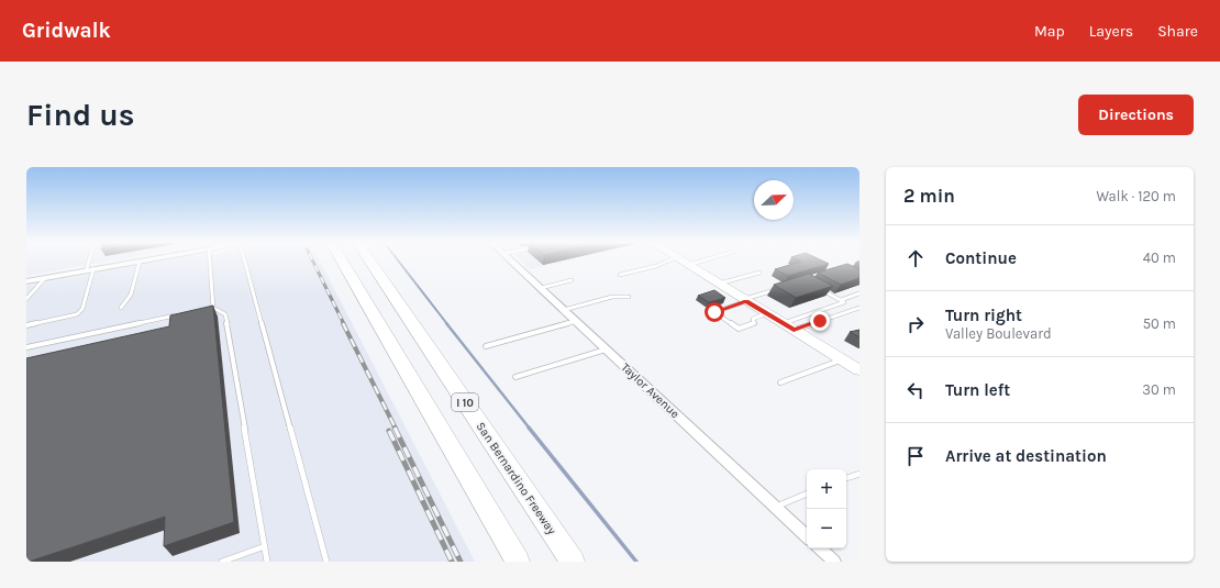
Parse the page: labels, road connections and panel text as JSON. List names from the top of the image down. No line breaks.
{"streets":{"highway":["I 10","San Bernardino Freeway"],"street":["Taylor Avenue"]},"north":"top right","page":{"header":"Gridwalk","nav":["Map","Layers","Share"],"buttons":"Directions","title":"Find us","heading":["2 min","Walk · 120 m"],"list":[["Continue","40 m"],["Turn right","Valley Boulevard","50 m"],["Turn left","30 m"],"Arrive at destination"],"map_buttons":["+","−"]}}
